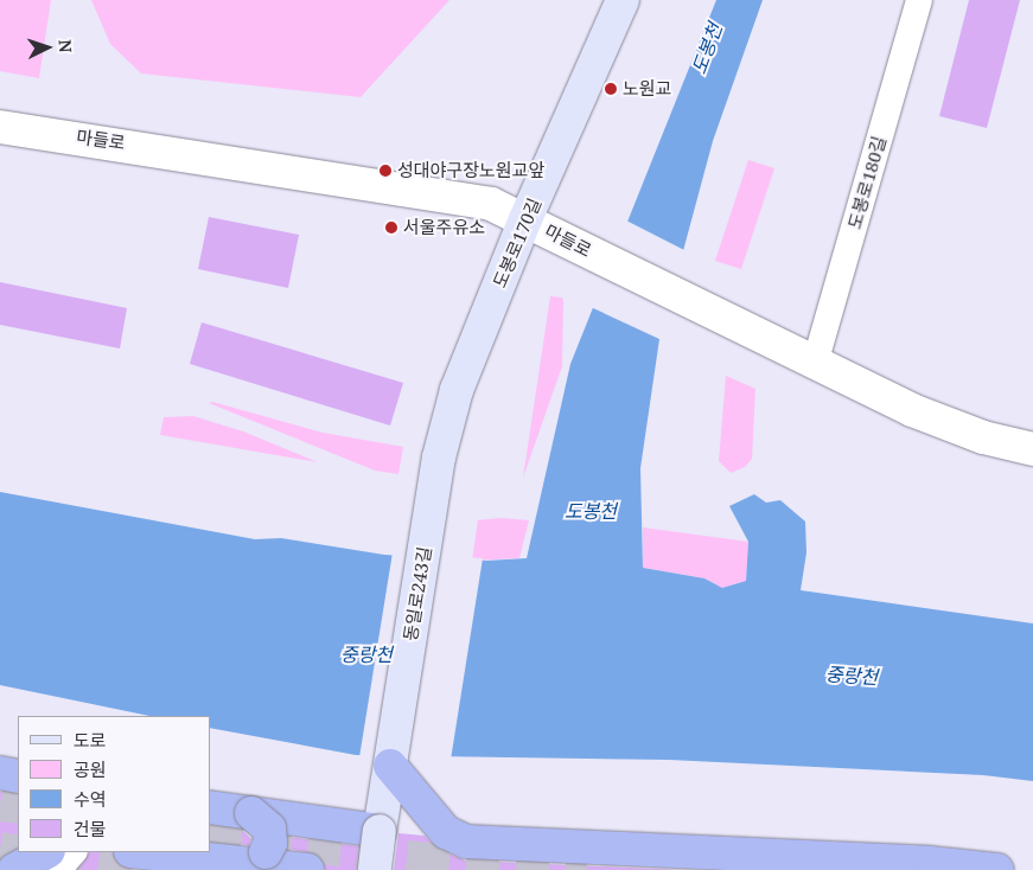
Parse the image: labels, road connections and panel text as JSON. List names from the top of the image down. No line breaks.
{"streets":{"main road":["도봉로170길","동일로243길"],"street":["마들로","도봉로180길"]},"crossings":[["마들로","도봉로180길"],["마들로","도봉로170길"],["도봉로170길","동일로243길"]],"water":["도봉천","중랑천"],"places":["노원교","성대야구장노원교앞","서울주유소"],"legend":["도로","공원","수역","건물"],"north":"right"}
